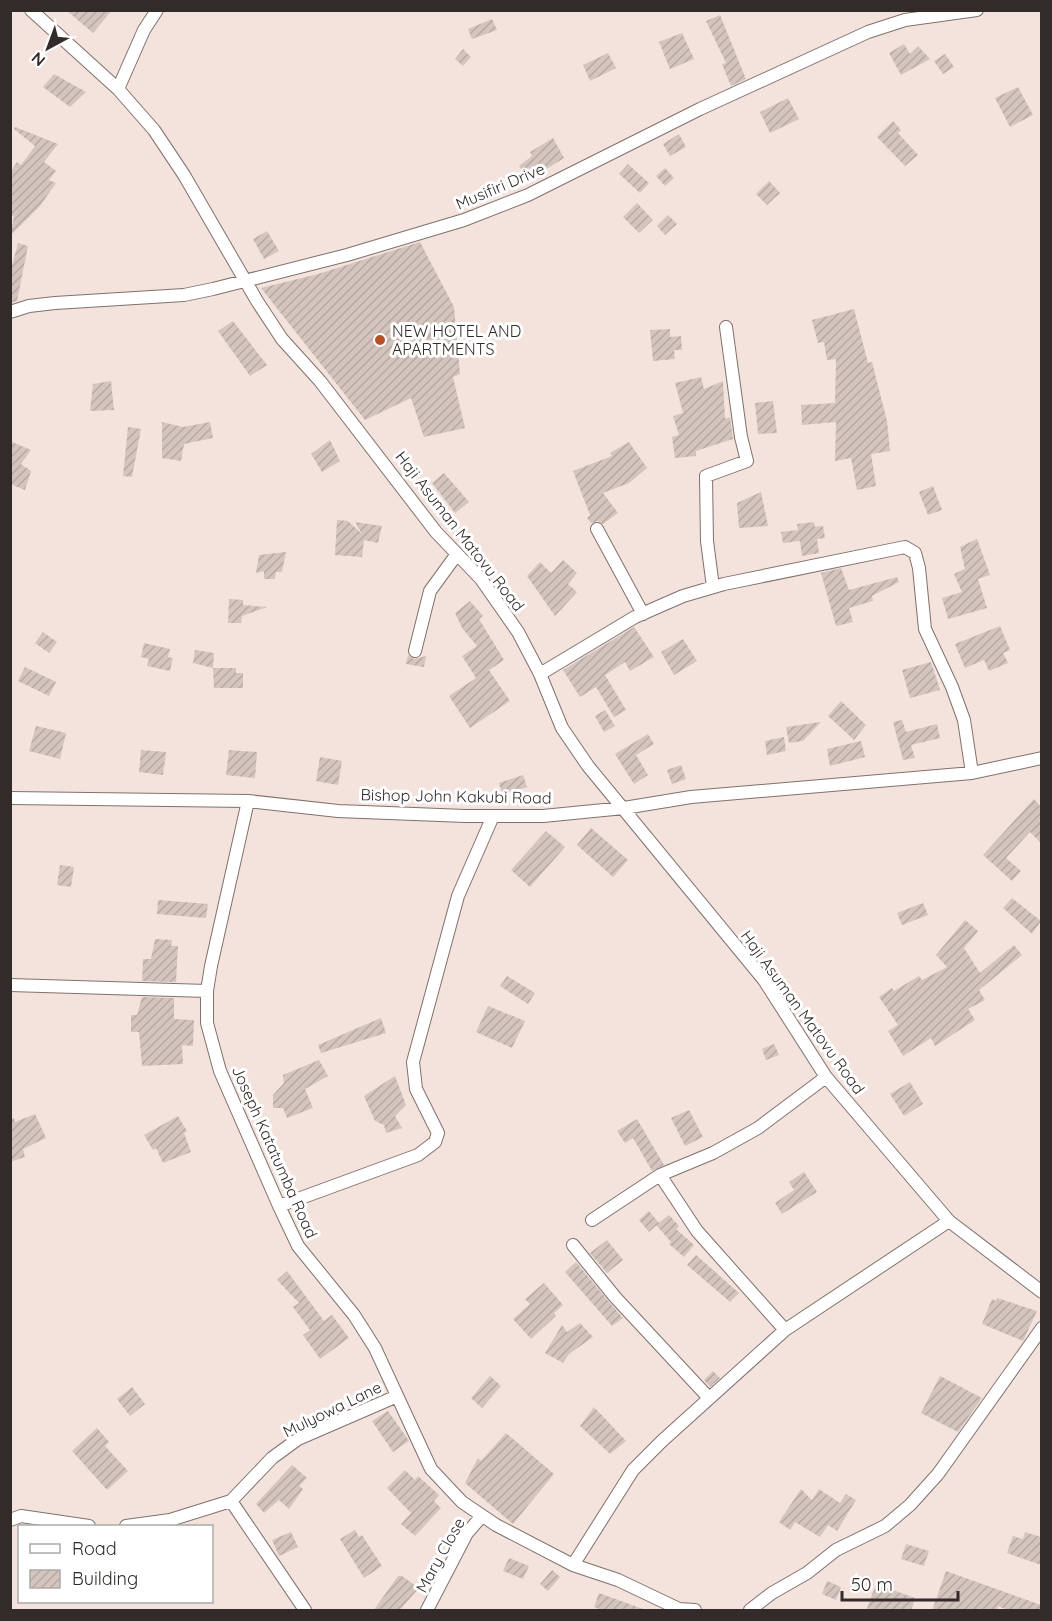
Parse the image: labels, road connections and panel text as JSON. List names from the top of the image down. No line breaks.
{"streets":{"street":["Musifiri Drive","Haji Asuman Matovu Road","Bishop John Kakubi Road","Joseph Katatumba Road","Mulyowa Lane","Mary Close"]},"crossings":[["Musifiri Drive","Haji Asuman Matovu Road"],["Haji Asuman Matovu Road","Bishop John Kakubi Road"],["Bishop John Kakubi Road","Joseph Katatumba Road"],["Joseph Katatumba Road","Mulyowa Lane"],["Joseph Katatumba Road","Mary Close"]],"places":["NEW HOTEL AND APARTMENTS"],"legend":["Road","Building"],"scale_bar":"50 m","north":"bottom left"}
